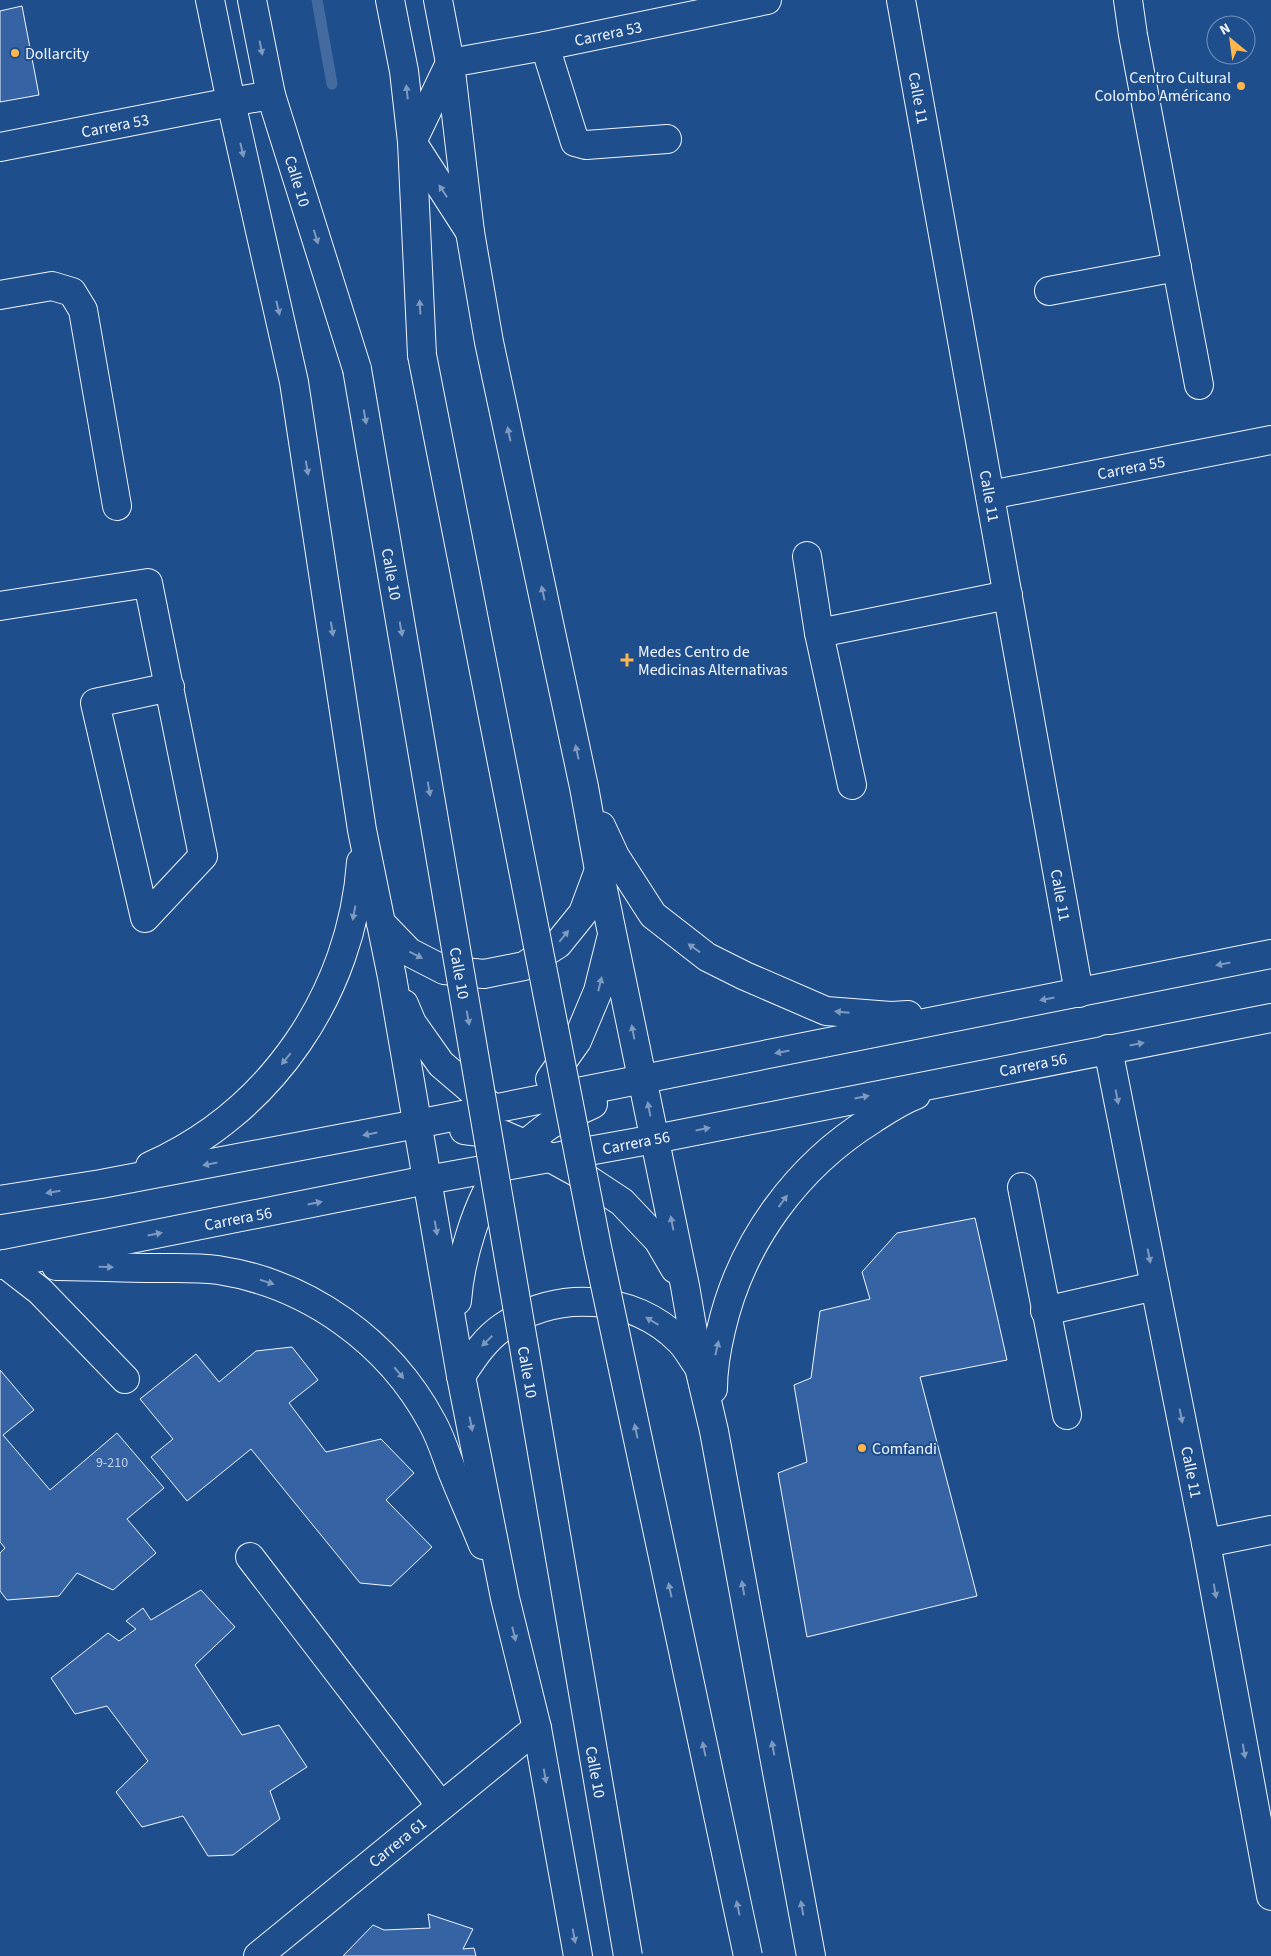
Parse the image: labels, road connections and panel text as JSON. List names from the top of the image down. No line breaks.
{"streets":{"street":["Carrera 53","Calle 11","Calle 10","Carrera 55","Carrera 56","Carrera 61"]},"crossings":[["Carrera 53","Calle 10"],["Calle 11","Carrera 55"],["Calle 11","Carrera 56"]],"one_way":["Calle 11"],"places":{"other":["Dollarcity","Centro Cultural Colombo Américano","Comfandi"],"health":["Medes Centro de Medicinas Alternativas"]},"house_numbers":["9-210"],"north":"top left"}
